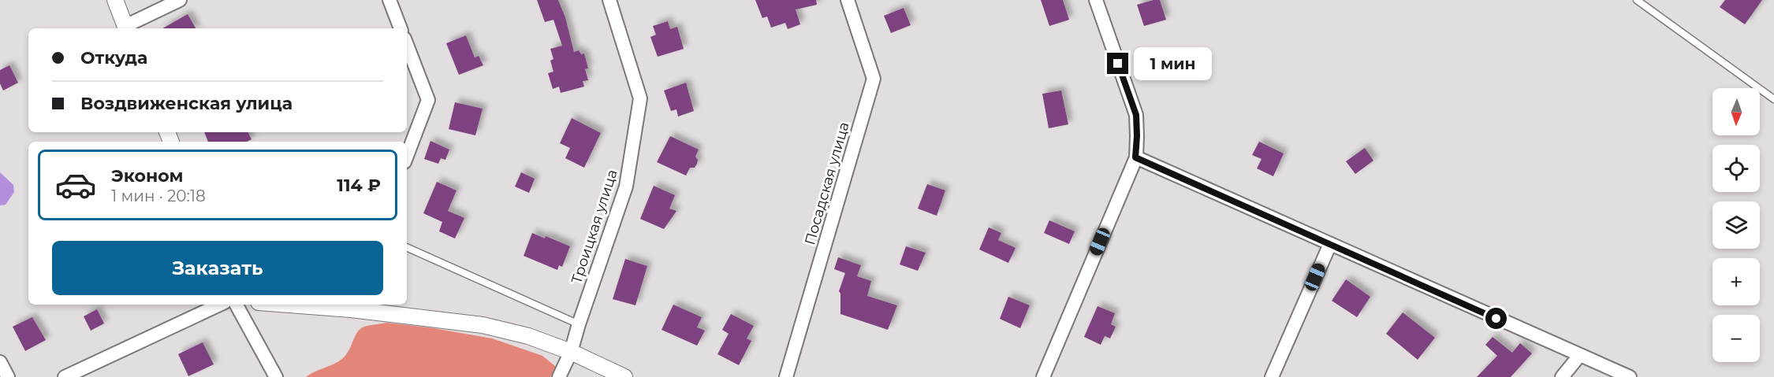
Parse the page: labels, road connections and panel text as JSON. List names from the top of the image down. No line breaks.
{"streets":{"street":["Посадская улица","Троицкая улица"]},"north":"bottom","page":{"banner":["Откуда","Воздвиженская улица"],"bubble":"1 мин","map_buttons":["+","−"],"list":[{"name":"Эконом","note":"1 мин · 20:18","value":"114 ₽"}],"buttons":"Заказать"}}
